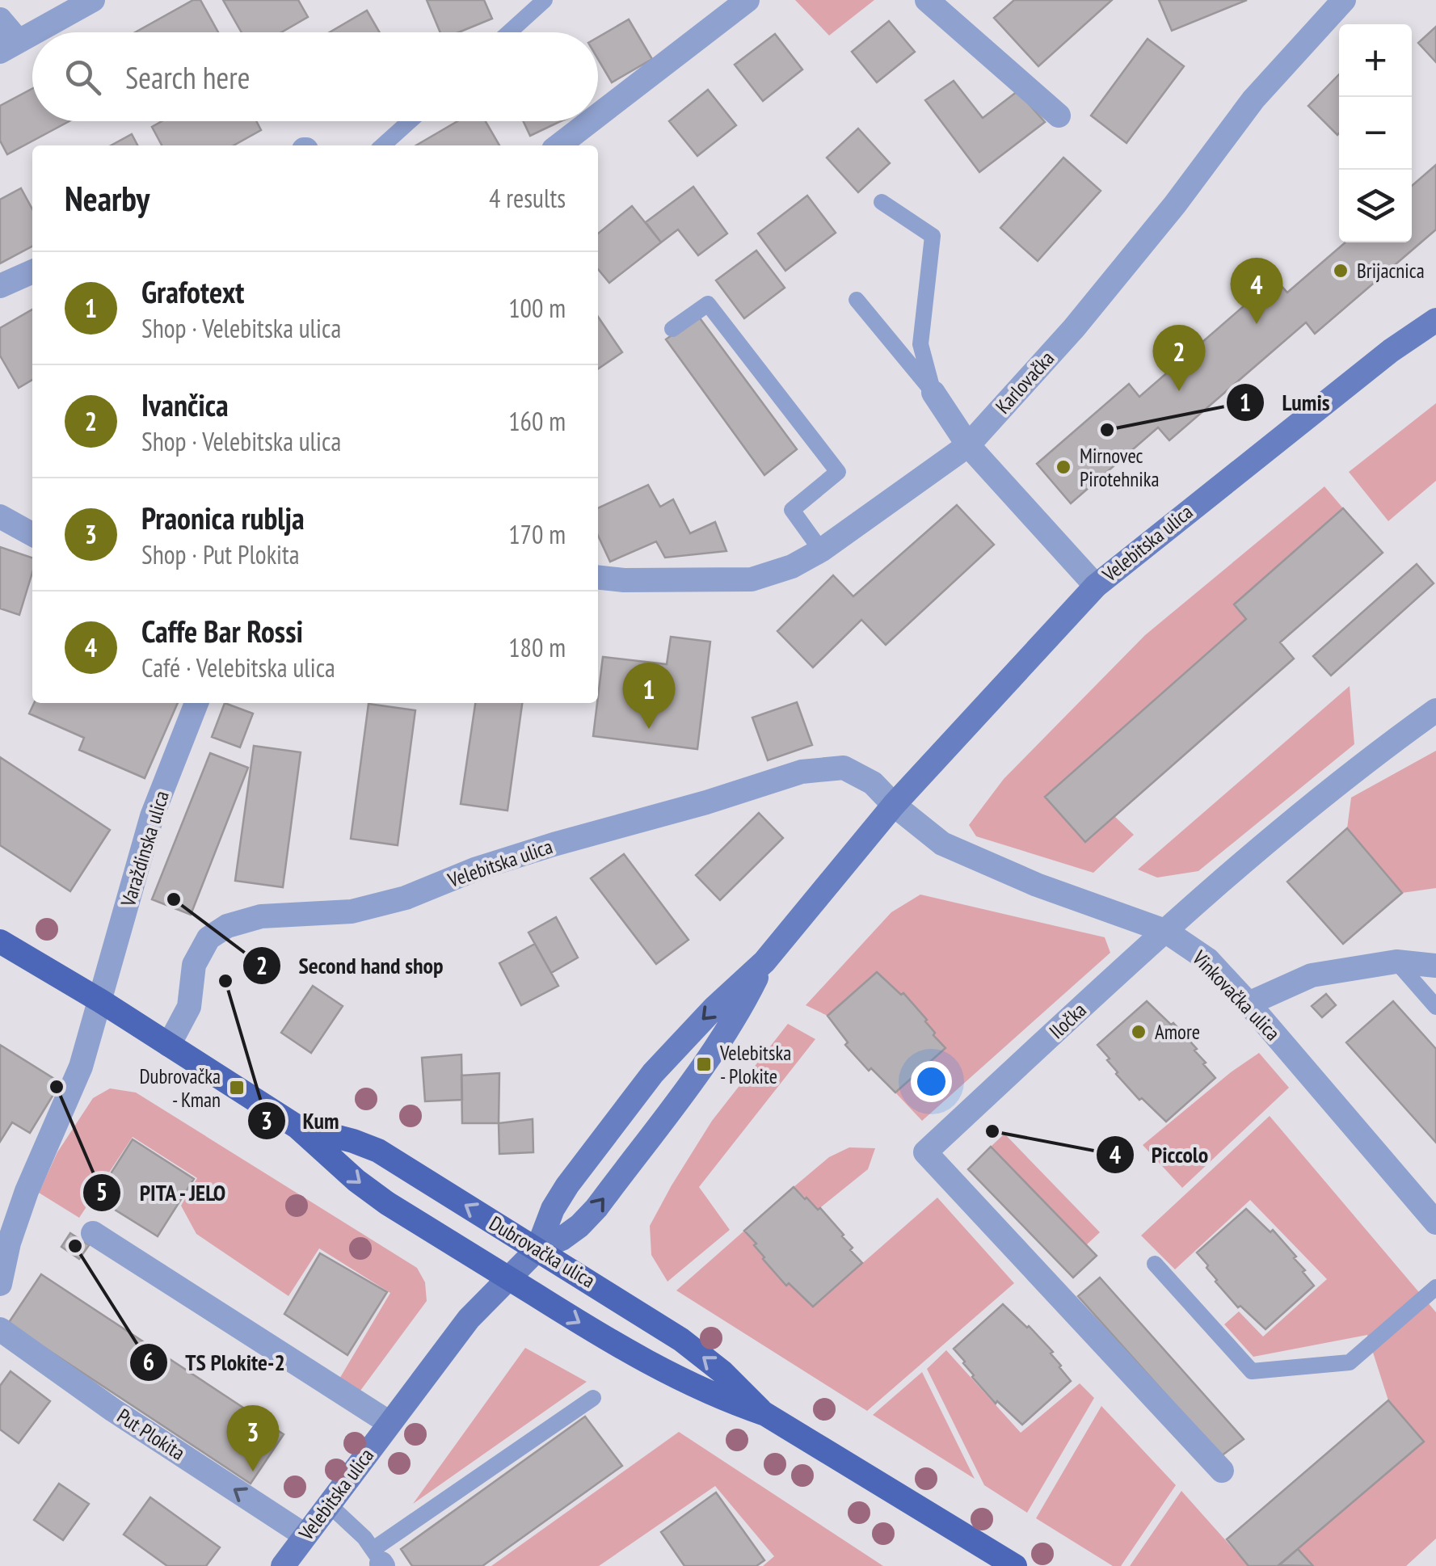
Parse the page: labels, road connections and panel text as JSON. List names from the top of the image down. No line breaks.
{"streets":{"main road":["Dubrovačka ulica"],"street":["Karlovačka","Velebitska ulica","Varaždinska ulica","Vinkovačka ulica","Iločka","Put Plokita"]},"crossings":[["Velebitska ulica","Vinkovačka ulica"],["Velebitska ulica","Dubrovačka ulica"],["Velebitska ulica","Put Plokita"],["Varaždinska ulica","Dubrovačka ulica"],["Vinkovačka ulica","Iločka"]],"places":{"other":["Brijacnica","Lumis","Mirnovec Pirotehnika","Second hand shop","Kum","Amore","PITA - JELO","Piccolo","TS Plokite-2"],"transit":["Velebitska - Plokite","Dubrovačka - Kman"]},"page":{"map_buttons":["+","−"],"search":"Search here","heading":["Nearby","4 results"],"list":[{"mark":"1","name":"Grafotext","note":"Shop · Velebitska ulica","value":"100 m"},{"mark":"2","name":"Ivančica","note":"Shop · Velebitska ulica","value":"160 m"},{"mark":"3","name":"Praonica rublja","note":"Shop · Put Plokita","value":"170 m"},{"mark":"4","name":"Caffe Bar Rossi","note":"Café · Velebitska ulica","value":"180 m"}],"pins":["4","2","1","3"]}}
